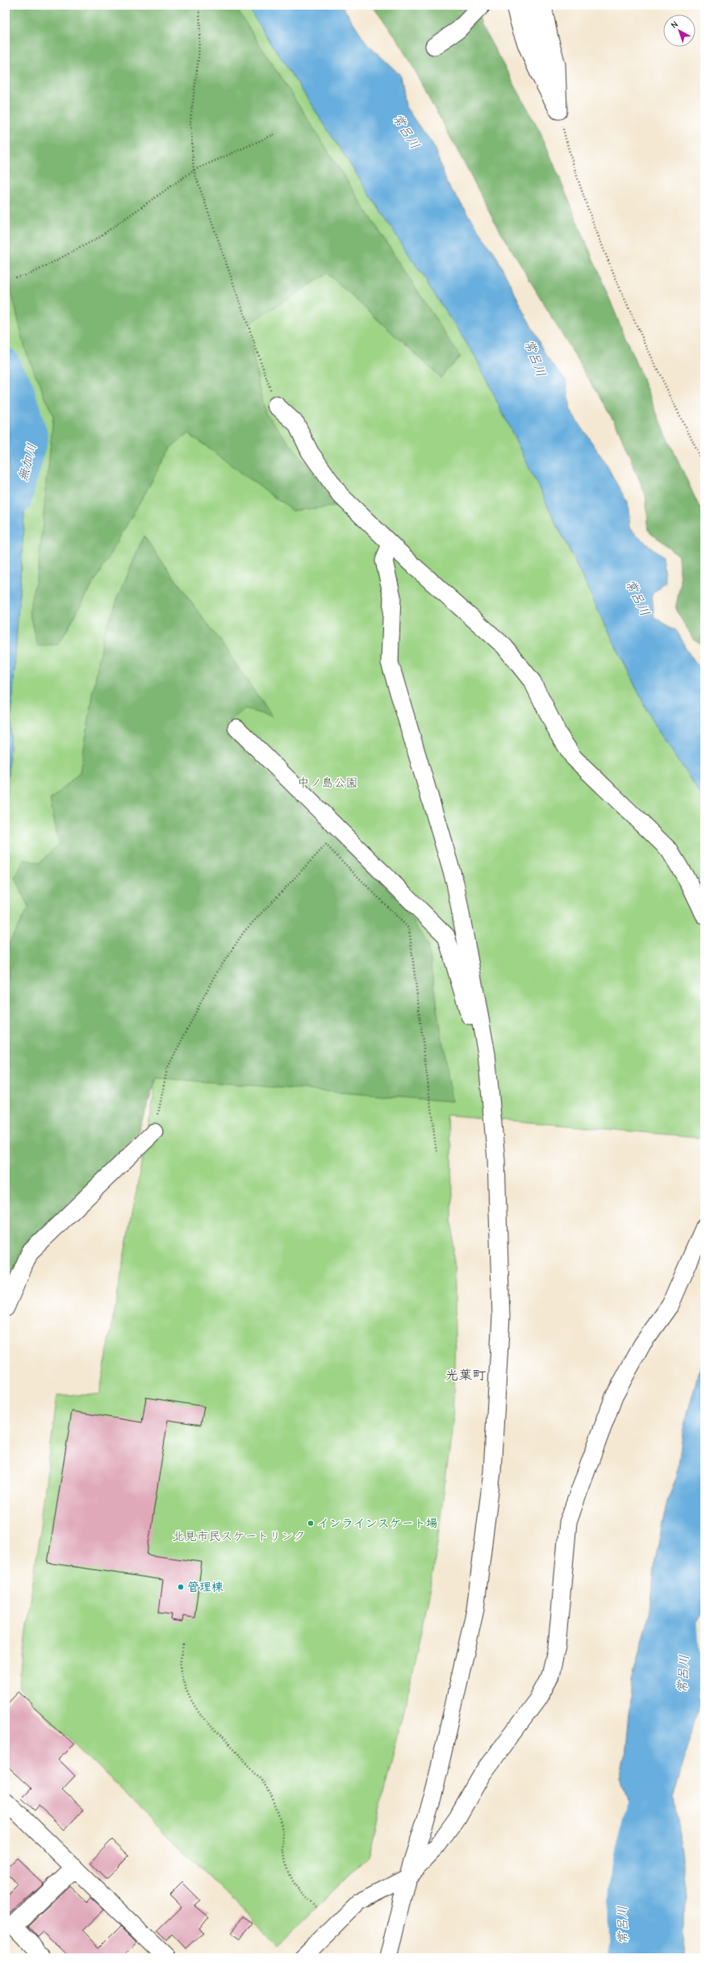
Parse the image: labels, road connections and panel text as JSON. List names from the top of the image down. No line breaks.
{"districts":["光葉町"],"water":["常呂川","無加川"],"parks":["中ノ島公園","北見市民スケートリンク"],"places":["インラインスケート場","管理棟"],"north":"top left"}
